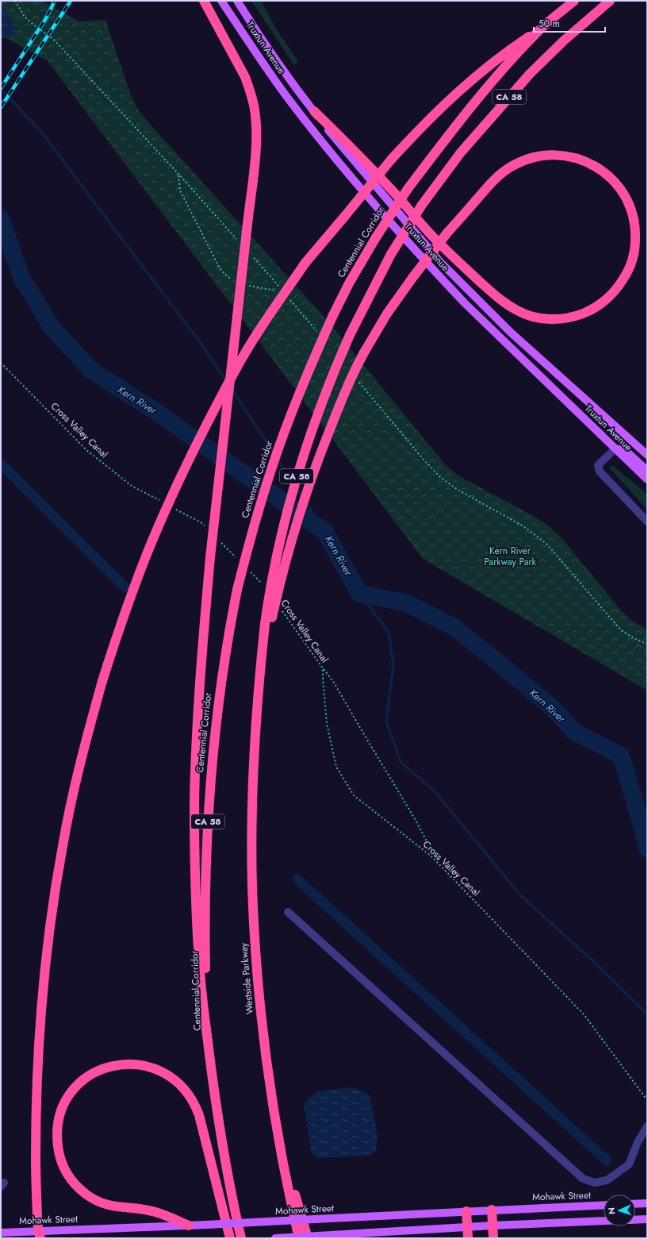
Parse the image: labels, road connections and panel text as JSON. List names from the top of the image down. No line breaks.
{"streets":{"highway":["CA 58","Centennial Corridor","Westside Parkway"],"main road":["Truxtun Avenue","Mohawk Street"],"path":["Cross Valley Canal"]},"crossings":[["CA 58","Westside Parkway"]],"water":["Kern River"],"parks":["Kern River Parkway Park"],"scale_bar":"50 m","north":"left"}
